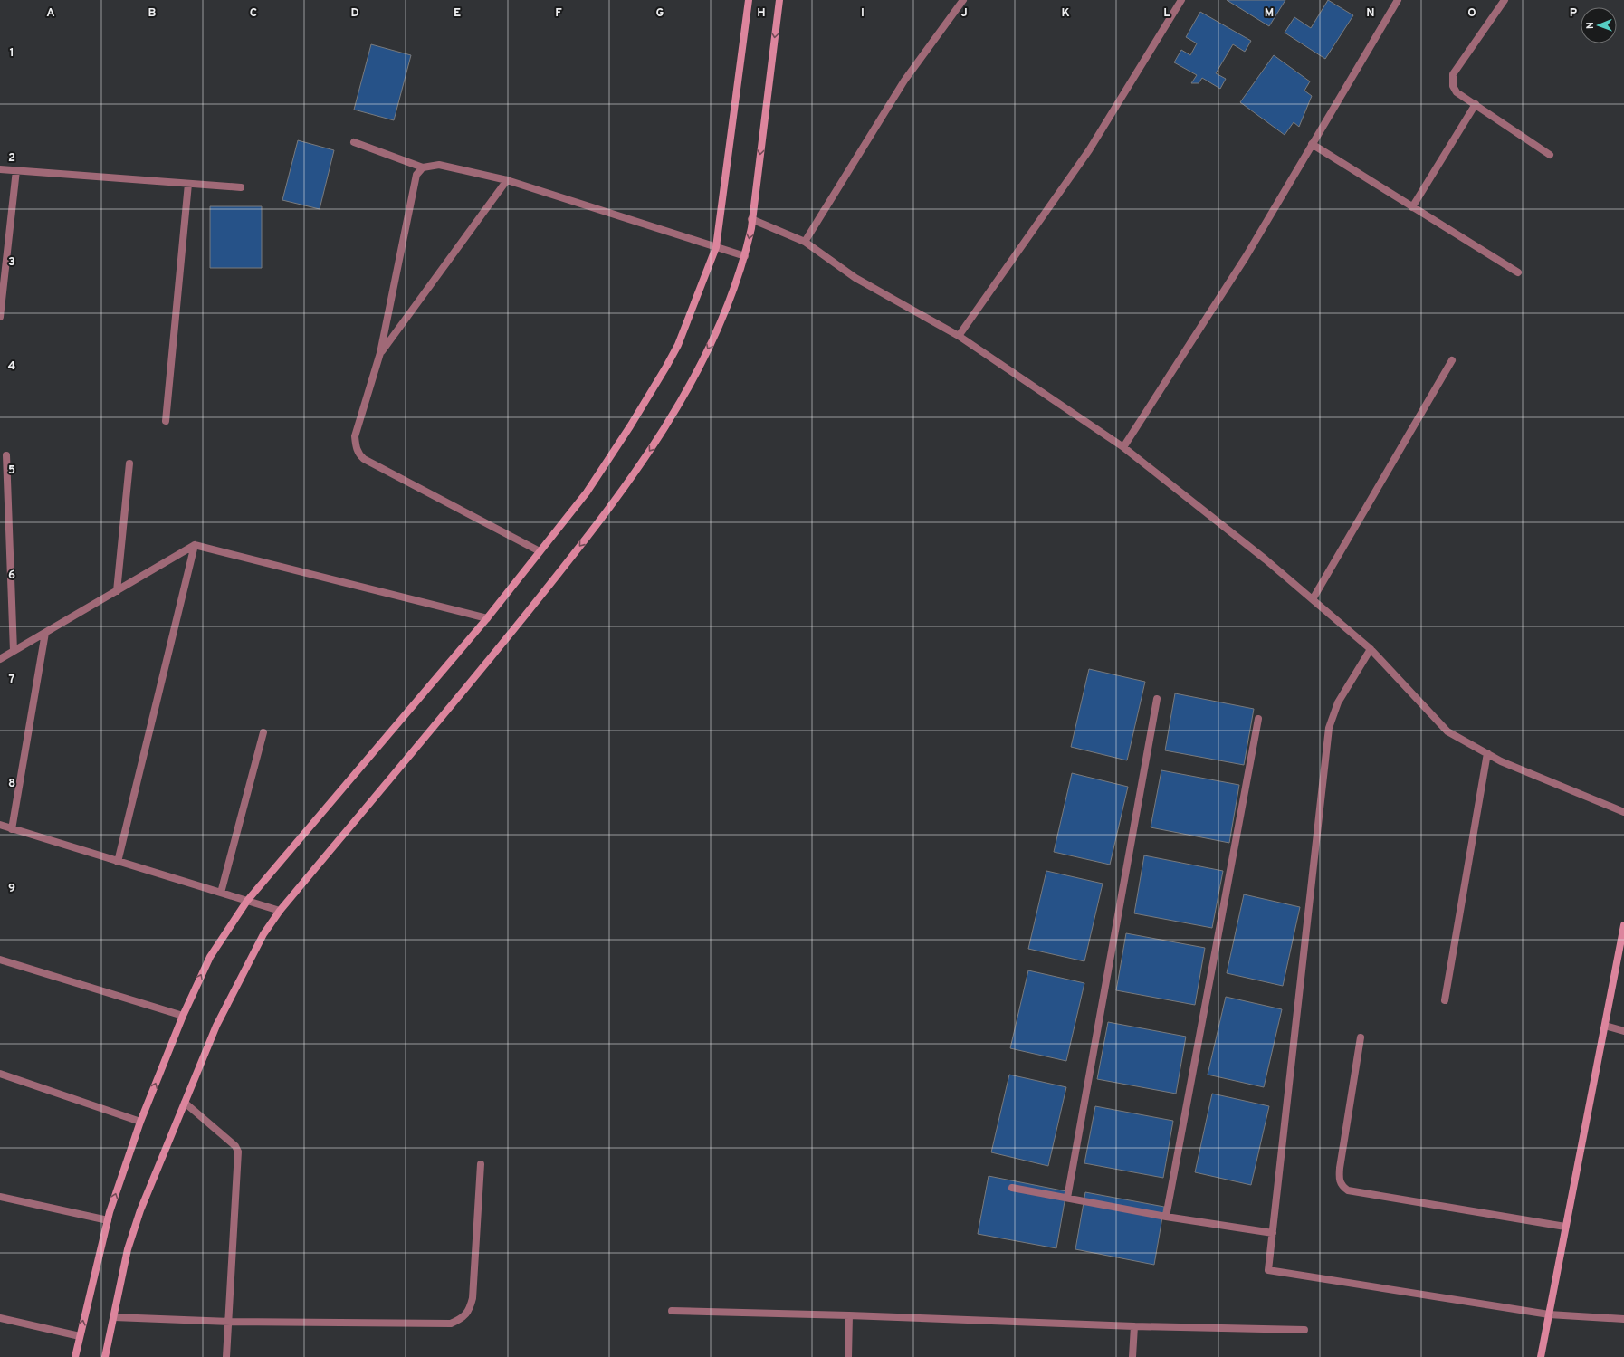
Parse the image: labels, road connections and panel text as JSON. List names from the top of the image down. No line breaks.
{"north":"left","grid":{"columns":["A","B","C","D","E","F","G","H","I","J","K","L","M","N","O","P"],"rows":["1","2","3","4","5","6","7","8","9"]}}
